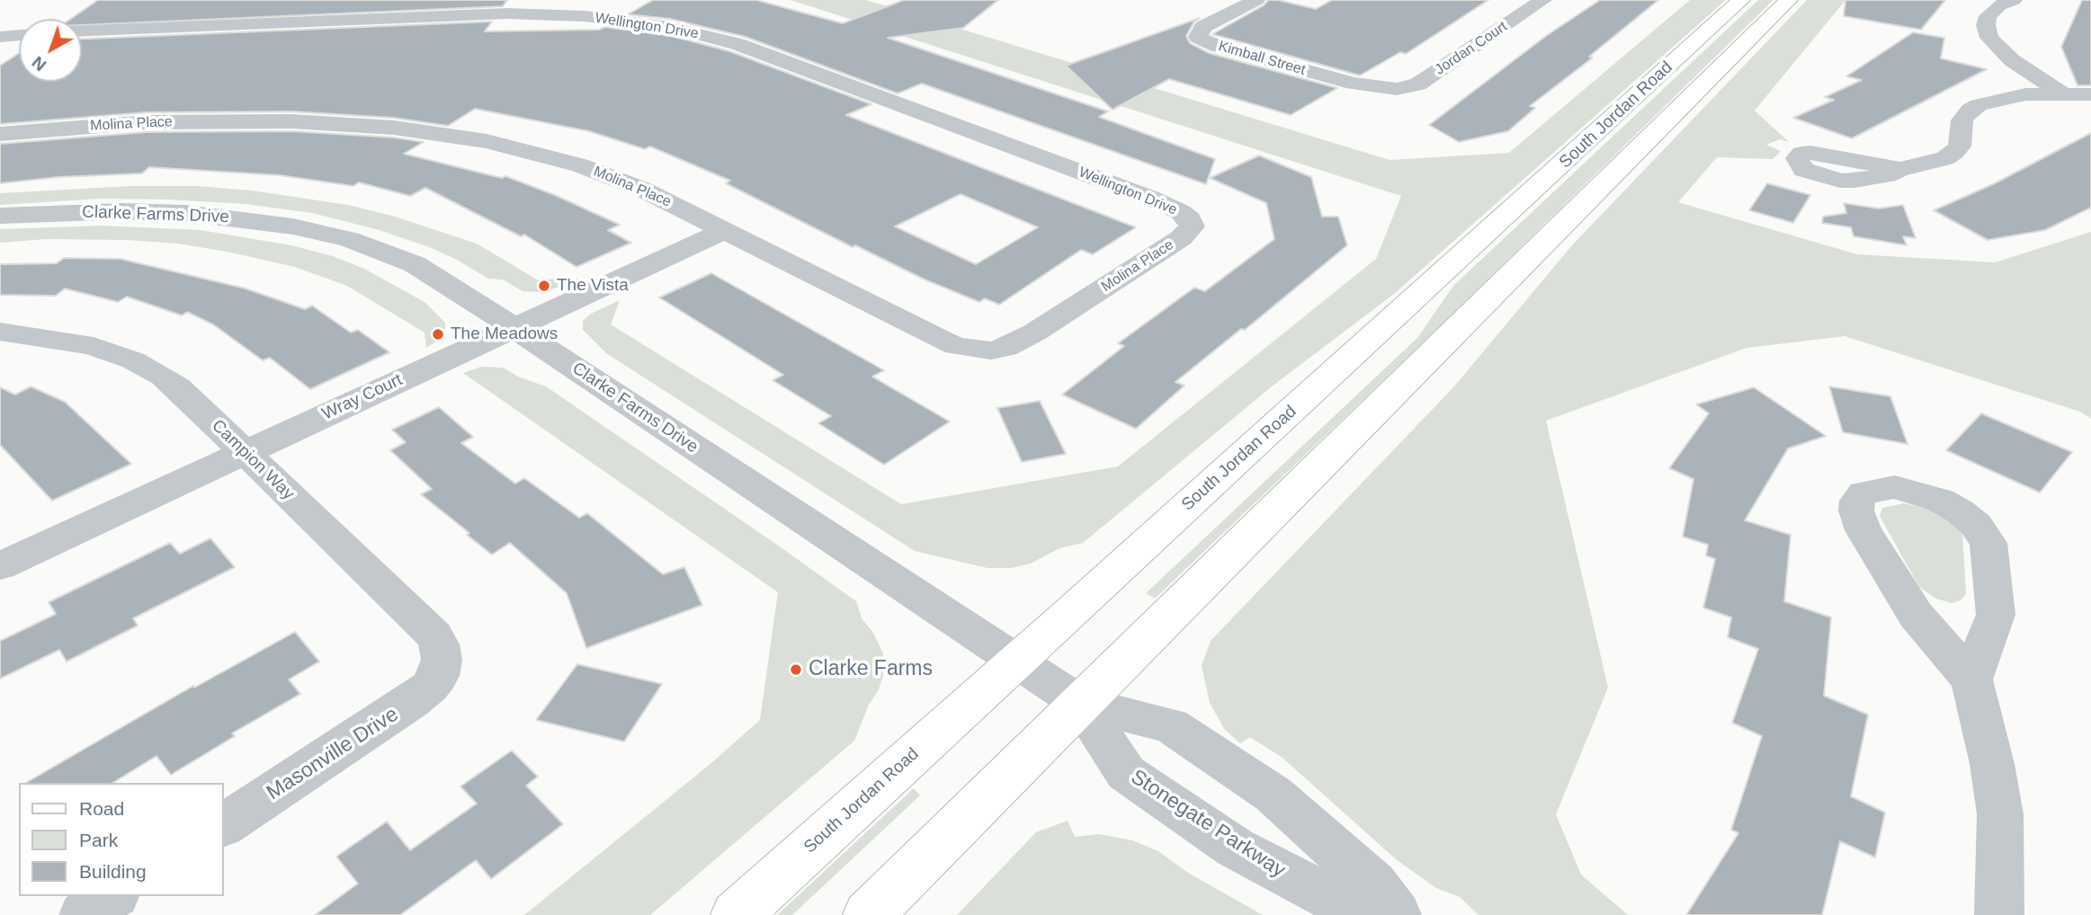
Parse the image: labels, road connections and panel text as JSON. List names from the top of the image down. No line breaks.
{"streets":{"main road":["South Jordan Road"],"street":["Wellington Drive","Jordan Court","Kimball Street","Molina Place","Clarke Farms Drive","Wray Court","Campion Way","Masonville Drive","Stonegate Parkway"]},"crossings":[["Wellington Drive","Molina Place"],["Jordan Court","Kimball Street"],["South Jordan Road","Clarke Farms Drive"],["South Jordan Road","Stonegate Parkway"],["Molina Place","Wray Court"],["Clarke Farms Drive","Wray Court"],["Clarke Farms Drive","Stonegate Parkway"],["Wray Court","Campion Way"],["Campion Way","Masonville Drive"]],"places":["The Vista","The Meadows","Clarke Farms"],"legend":["Road","Park","Building"],"north":"bottom left"}
